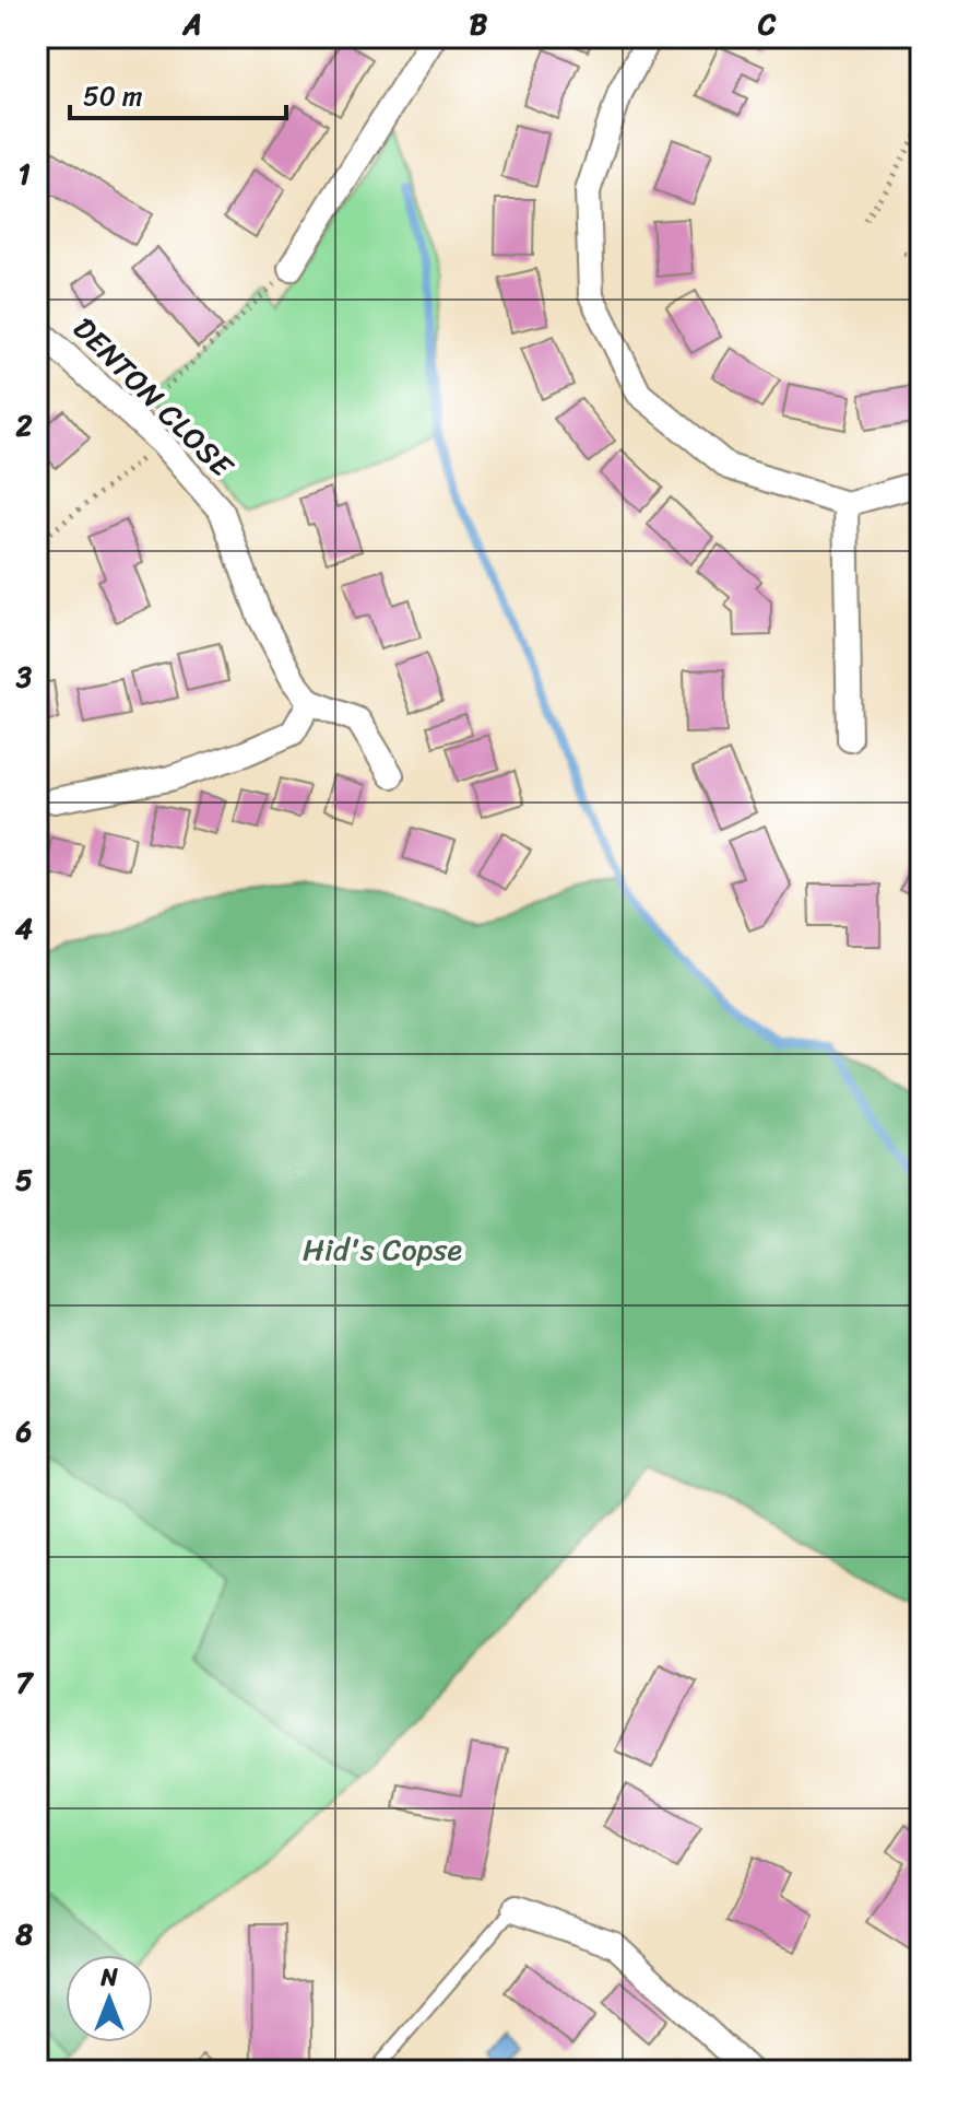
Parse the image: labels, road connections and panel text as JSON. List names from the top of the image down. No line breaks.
{"streets":{"street":["DENTON CLOSE"]},"parks":["Hid's Copse"],"scale_bar":"50 m","north":"top","grid":{"columns":["A","B","C"],"rows":["1","2","3","4","5","6","7","8"]}}
